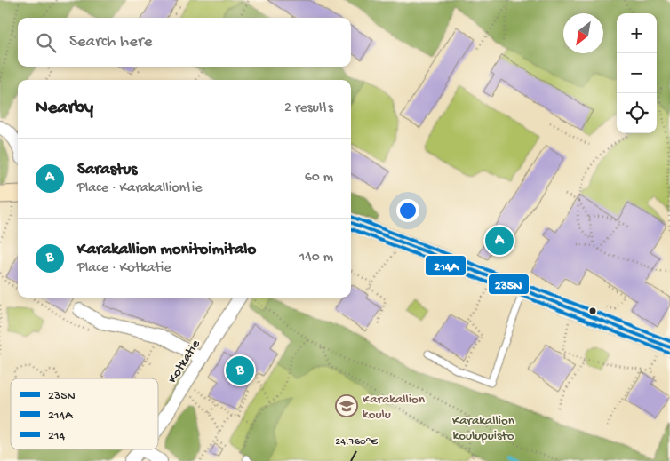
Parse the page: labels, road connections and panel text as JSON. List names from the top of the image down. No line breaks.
{"streets":{"street":["Kotkatie"]},"parks":["Karakallion koulupuisto"],"places":{"school or university":["Karakallion koulu"]},"lines":["transit line 214","transit line 235N","transit line 214A"],"legend":["235N","214A","214"],"north":"bottom left","page":{"map_buttons":["+","−"],"search":"Search here","heading":["Nearby","2 results"],"list":[{"mark":"A","name":"Sarastus","note":"Place · Karakalliontie","value":"60 m"},{"mark":"B","name":"Karakallion monitoimitalo","note":"Place · Kotkatie","value":"140 m"}],"pins":["A","B"]},"coordinates":["24.760°E"]}
